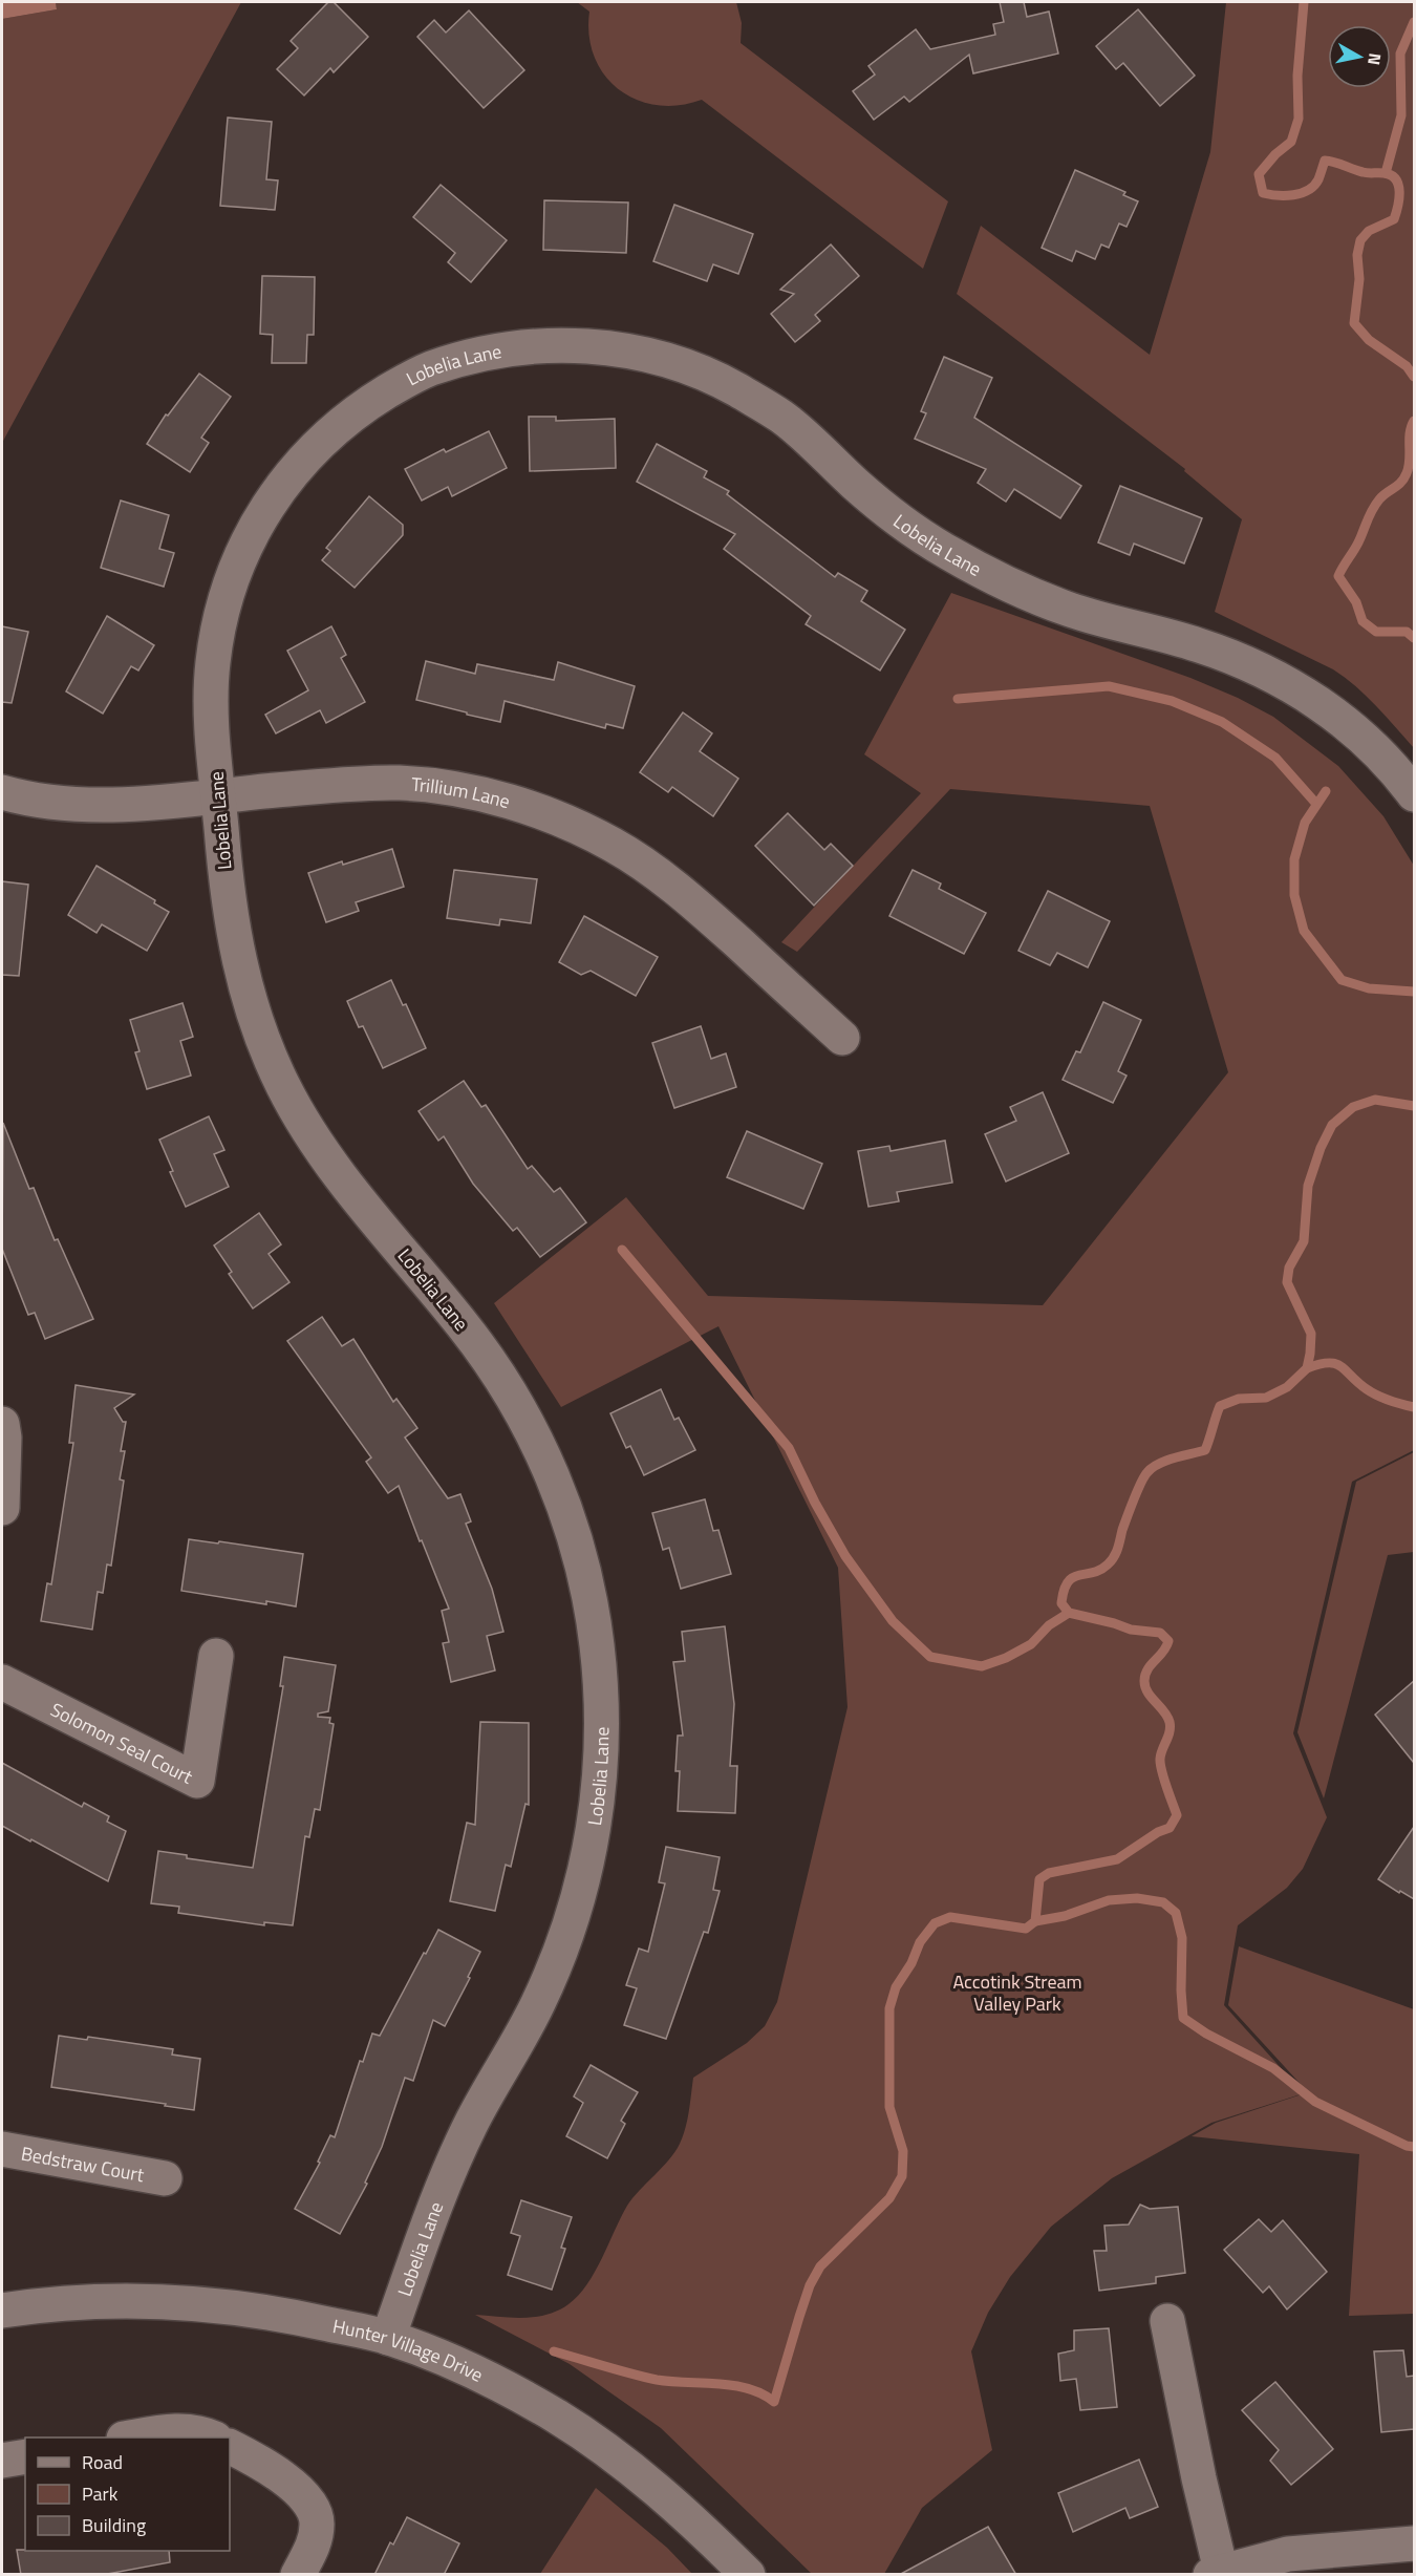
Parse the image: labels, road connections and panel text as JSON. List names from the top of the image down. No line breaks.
{"streets":{"street":["Lobelia Lane","Trillium Lane","Solomon Seal Court","Bedstraw Court","Hunter Village Drive"]},"crossings":[["Lobelia Lane","Trillium Lane"],["Lobelia Lane","Hunter Village Drive"]],"parks":["Accotink Stream Valley Park"],"legend":["Road","Park","Building"],"north":"right"}
